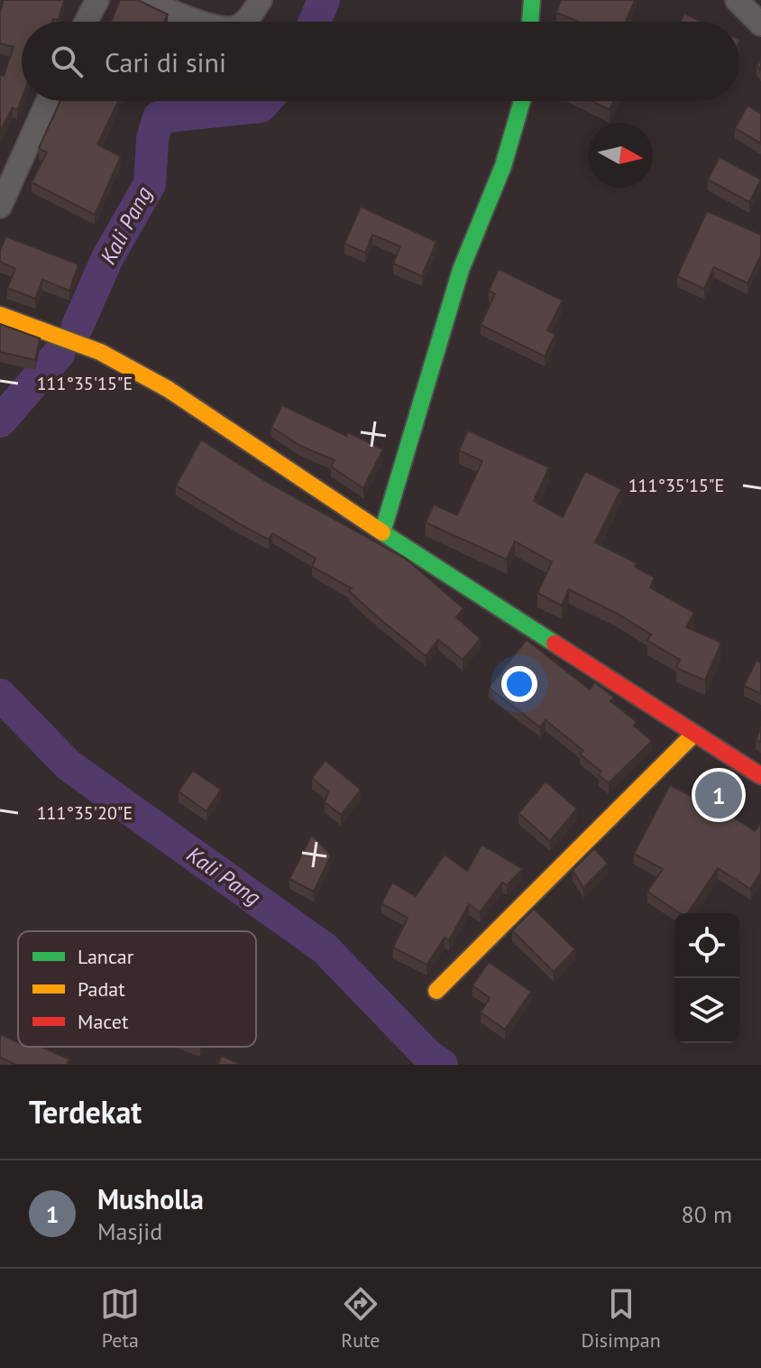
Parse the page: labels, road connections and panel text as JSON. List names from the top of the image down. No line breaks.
{"water":["Kali Pang"],"legend":["Lancar","Padat","Macet"],"north":"right","page":{"search":"Cari di sini","pins":"1","heading":"Terdekat","list":[{"mark":"1","name":"Musholla","note":"Masjid","value":"80 m"}],"nav":["Peta","Rute","Disimpan"]},"coordinates":["111°35'15\"E","111°35'20\"E"]}
